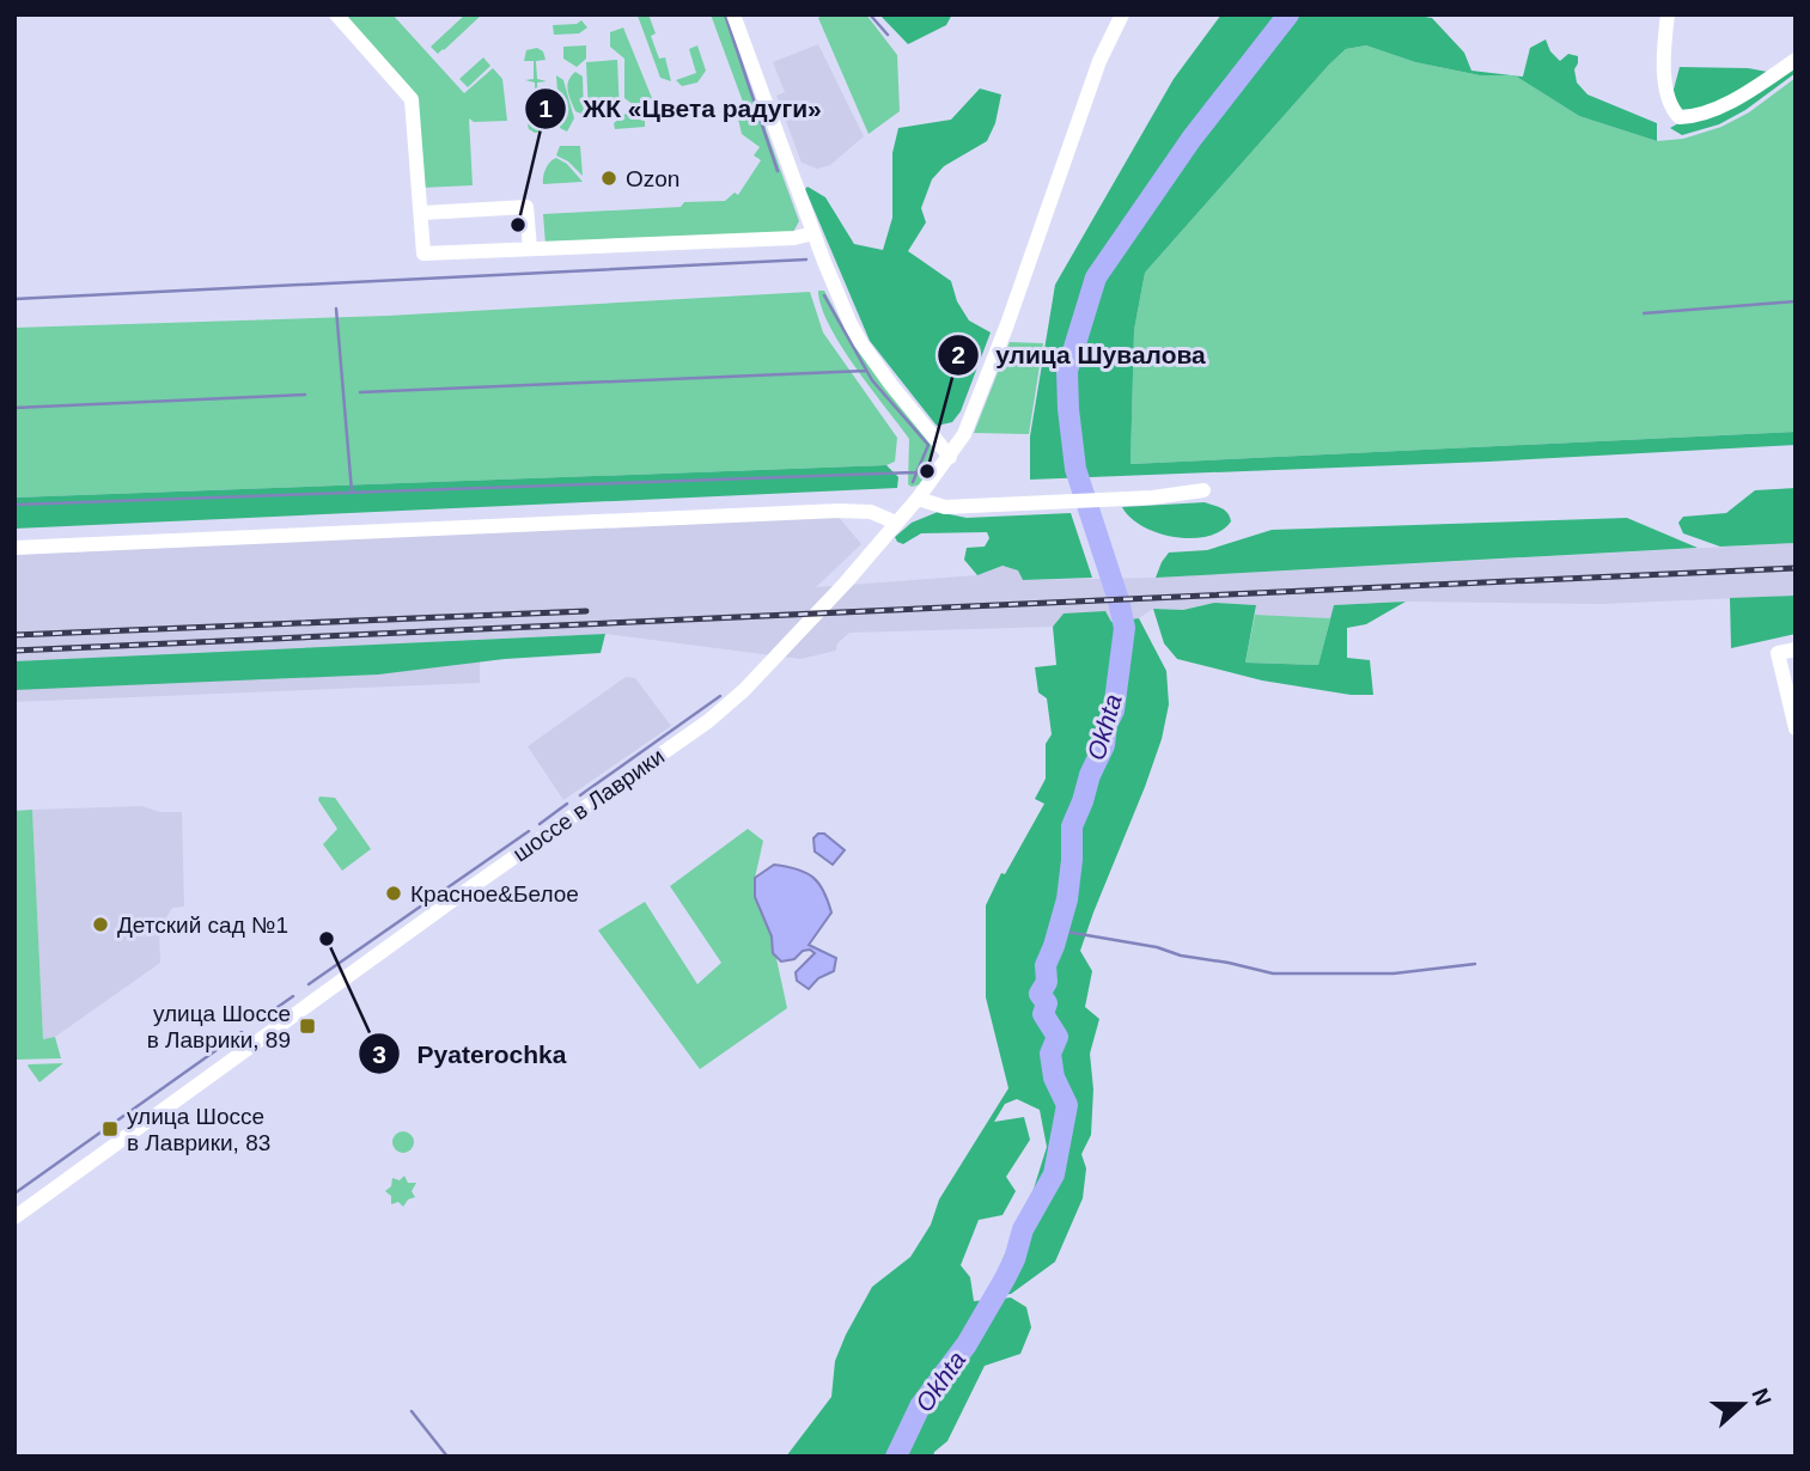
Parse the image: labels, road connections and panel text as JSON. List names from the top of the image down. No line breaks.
{"streets":{"street":["шоссе в Лаврики"]},"water":["Okhta"],"places":{"other":["Ozon","ЖК «Цвета радуги»","улица Шувалова","Красное&Белое","Детский сад №1","Pyaterochka"],"transit":["улица Шоссе в Лаврики, 89","улица Шоссе в Лаврики, 83"]},"north":"right"}
